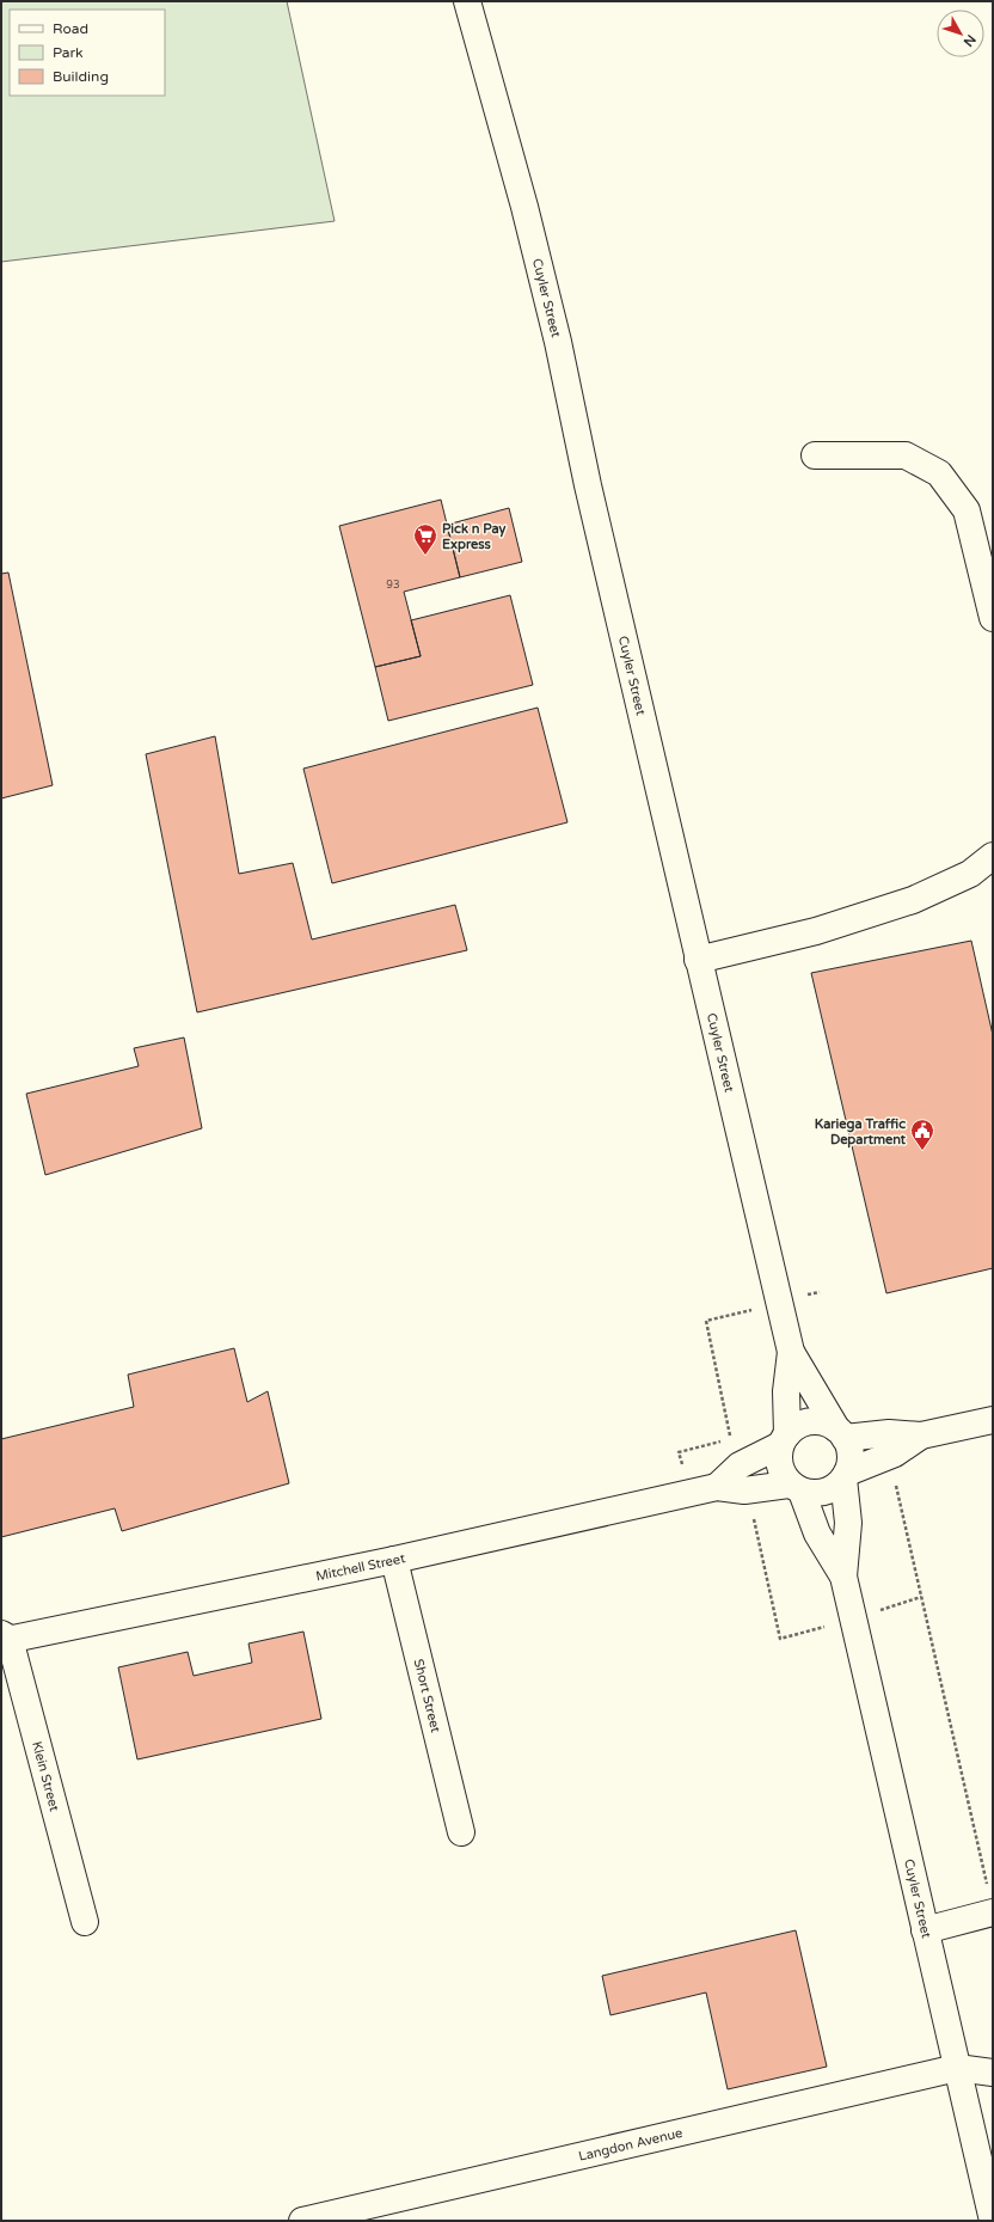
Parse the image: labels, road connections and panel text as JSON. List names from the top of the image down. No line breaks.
{"streets":{"main road":["Cuyler Street","Mitchell Street","Short Street","Klein Street","Langdon Avenue"]},"crossings":[["Cuyler Street","Mitchell Street"],["Cuyler Street","Langdon Avenue"],["Mitchell Street","Short Street"],["Mitchell Street","Klein Street"]],"places":{"supermarket":["Pick n Pay Express"],"public building":["Kariega Traffic Department"]},"house_numbers":["93"],"legend":["Road","Park","Building"],"north":"bottom right"}
